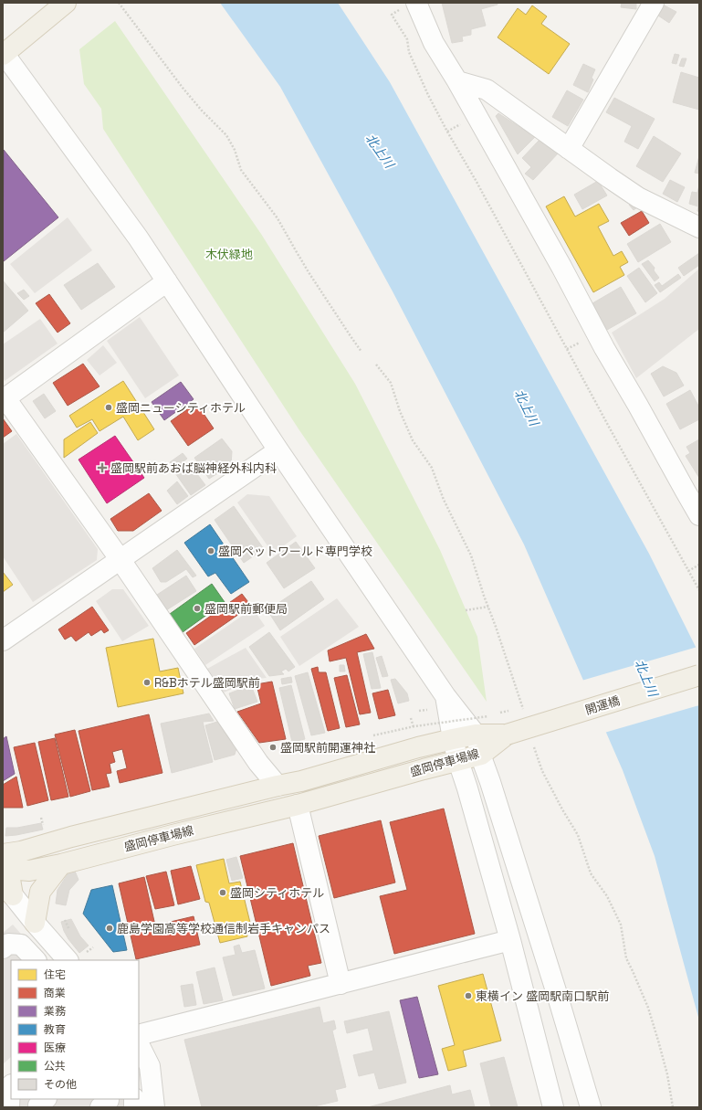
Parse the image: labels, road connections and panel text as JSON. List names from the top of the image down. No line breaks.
{"streets":{"main road":["開運橋","盛岡停車場線"]},"crossings":[["開運橋","盛岡停車場線"]],"water":["北上川"],"parks":["木伏緑地"],"places":{"other":["盛岡ニューシティホテル","盛岡ペットワールド専門学校","盛岡駅前郵便局","R&Bホテル盛岡駅前","盛岡駅前開運神社","盛岡シティホテル","鹿島学園高等学校通信制岩手キャンパス","東横イン 盛岡駅南口駅前"],"health":["盛岡駅前あおば脳神経外科内科"]},"legend":["住宅","商業","業務","教育","医療","公共","その他"]}
